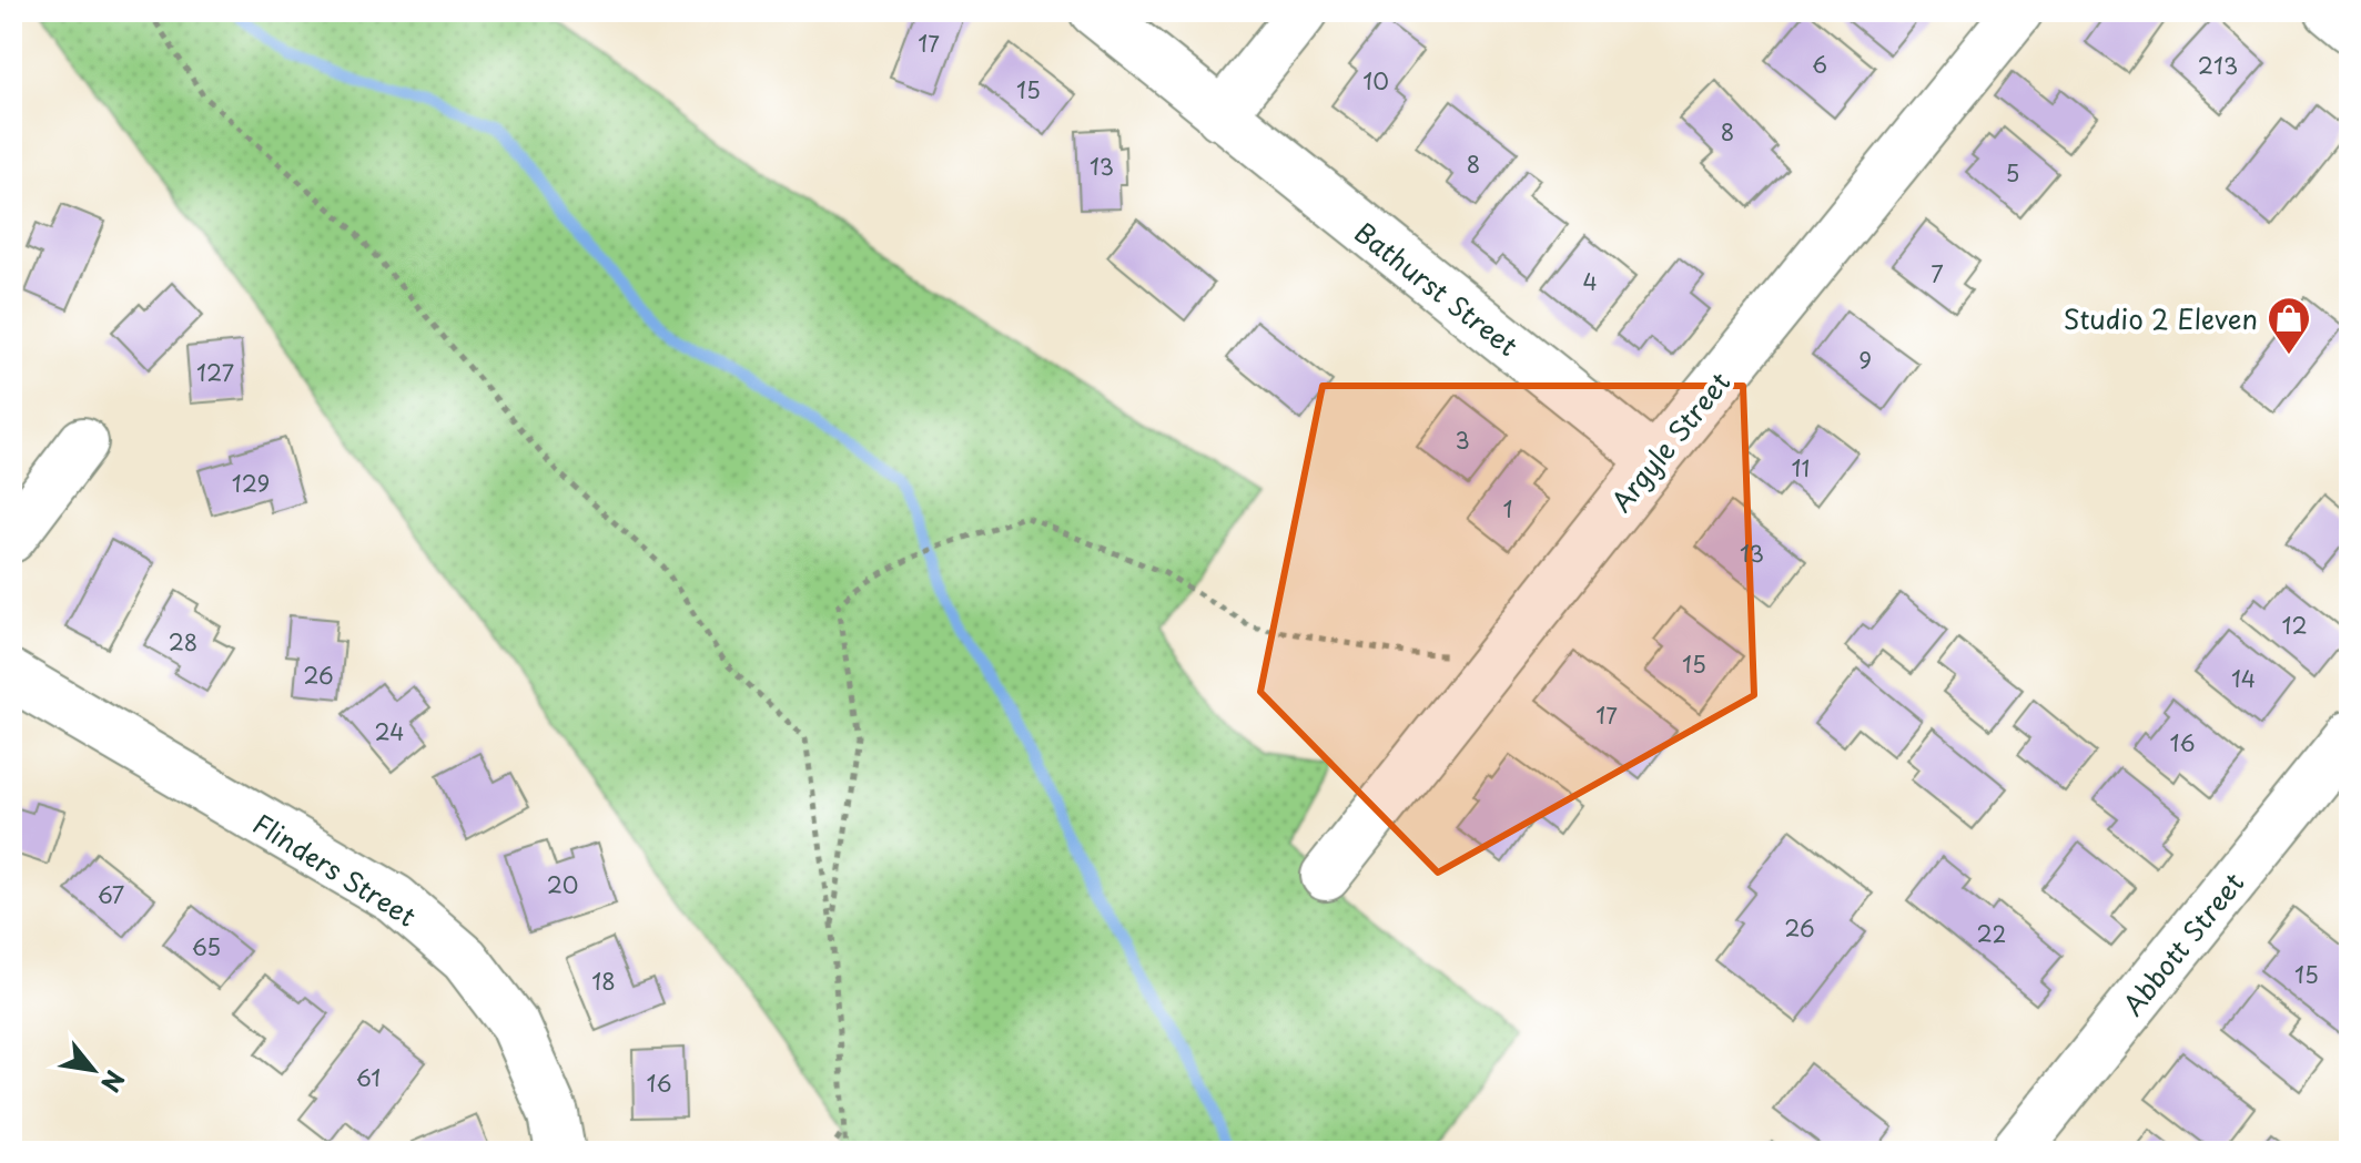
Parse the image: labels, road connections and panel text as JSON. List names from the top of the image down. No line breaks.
{"streets":{"main road":["Bathurst Street","Argyle Street","Flinders Street","Abbott Street"]},"crossings":[["Bathurst Street","Argyle Street"]],"places":{"shop":["Studio 2 Eleven"]},"house_numbers":["17","6","213","10","15","8","8","13","5","7","4","9","127","3","11","129","1","13","12","28","15","26","14","17","24","16","20","67","26","22","65","15","18","61","16"],"north":"bottom right"}
